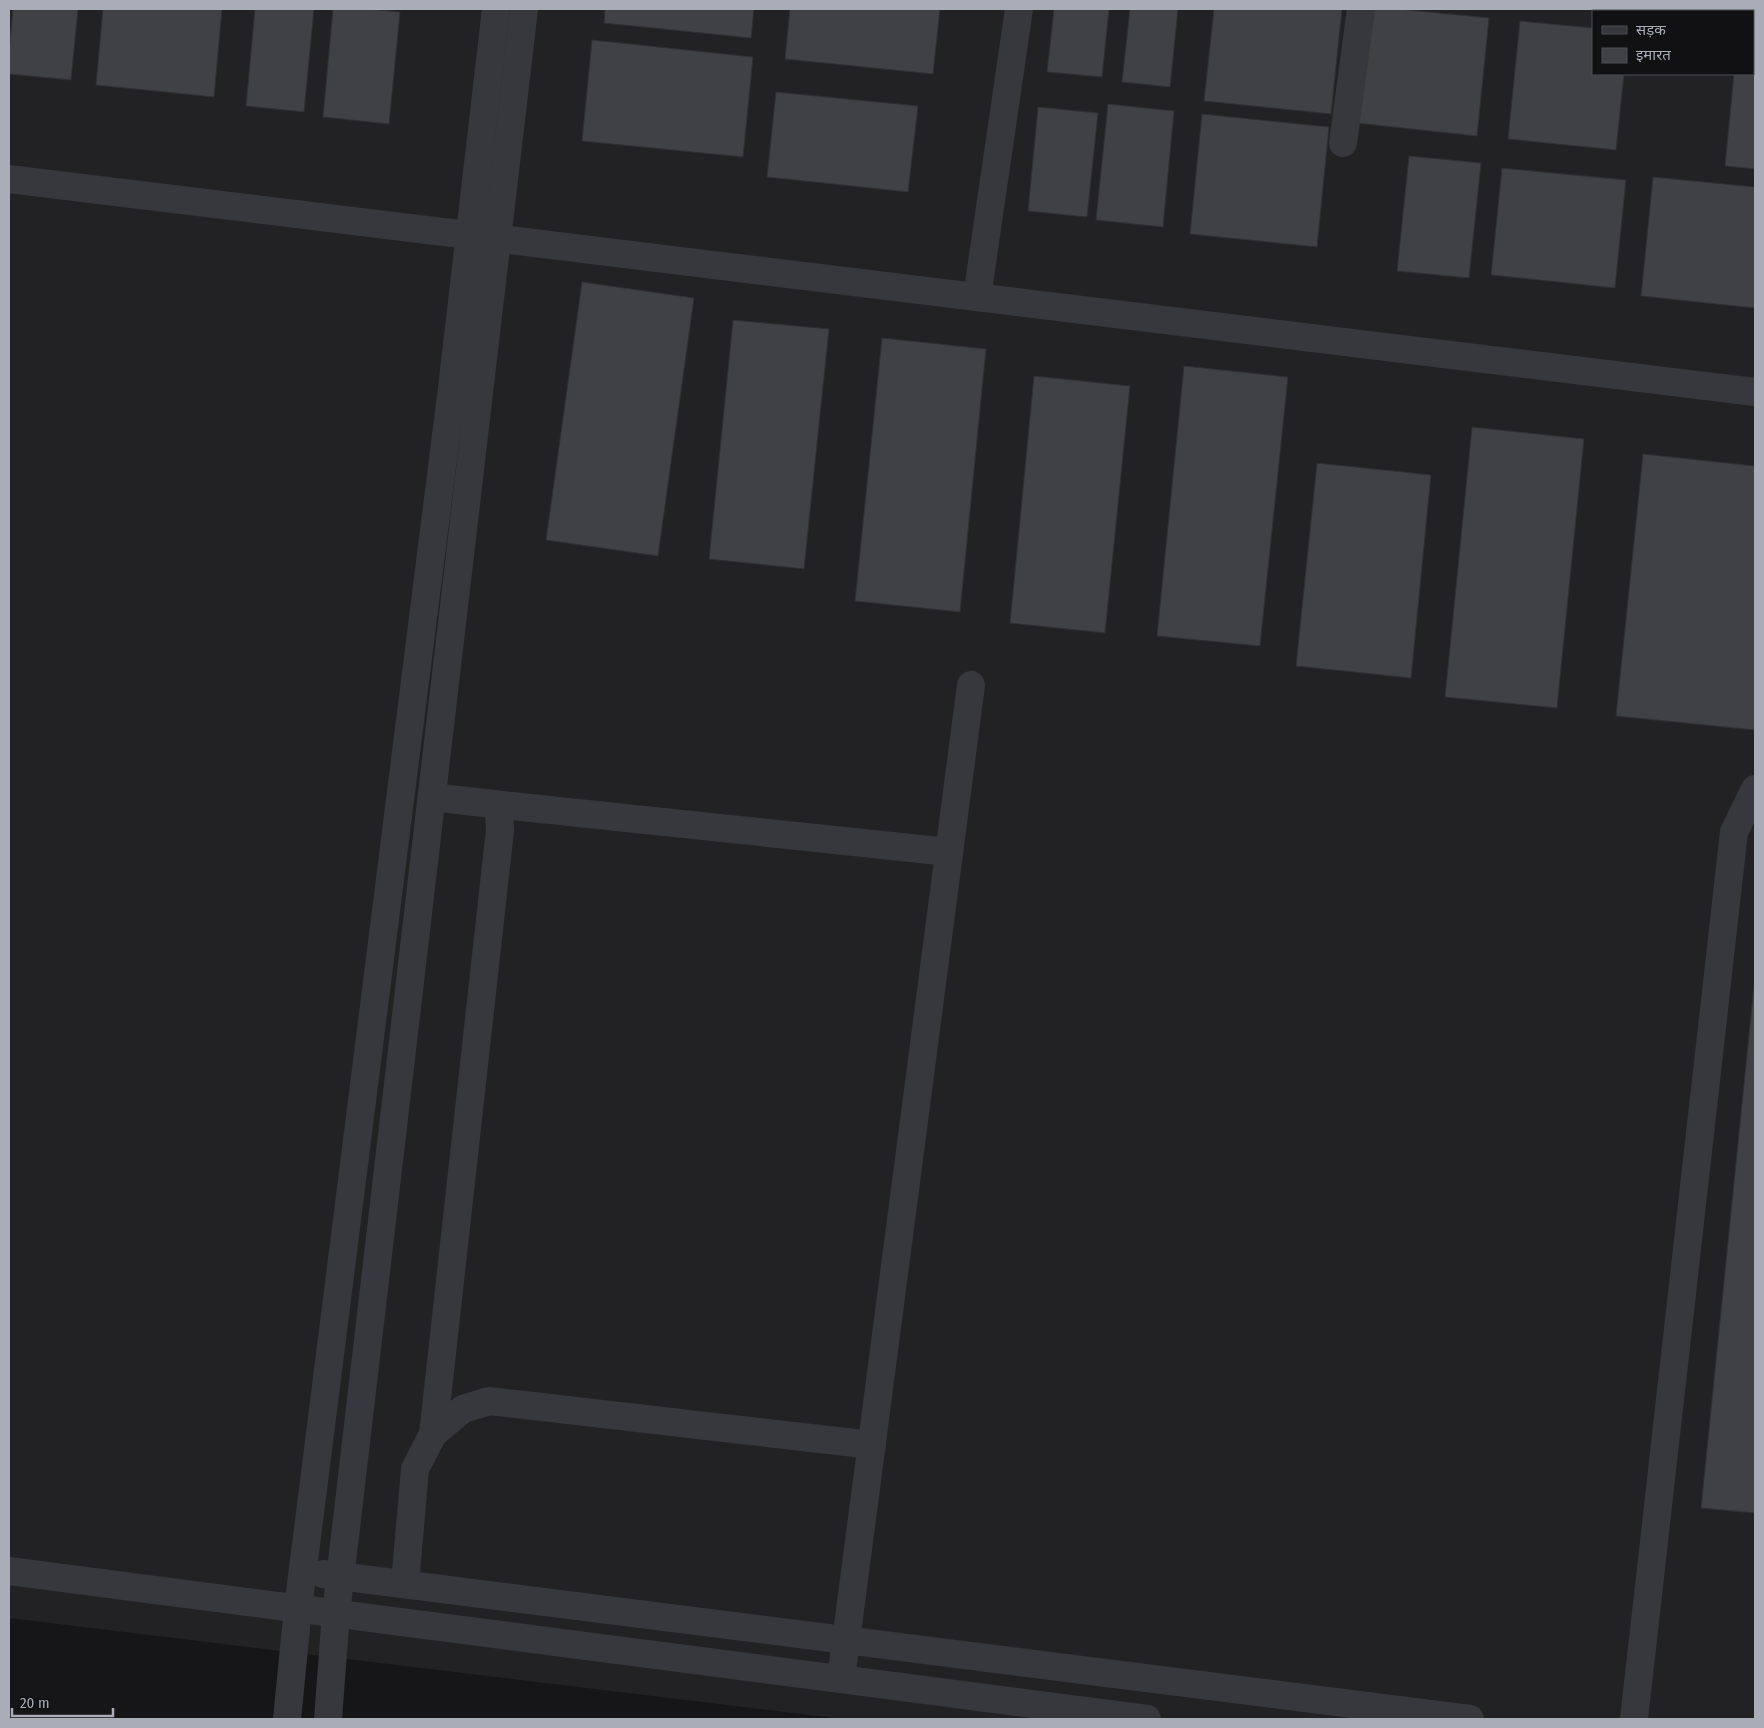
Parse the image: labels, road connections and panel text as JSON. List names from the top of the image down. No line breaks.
{"legend":["सड़क","इमारत"],"scale_bar":"20 m"}
